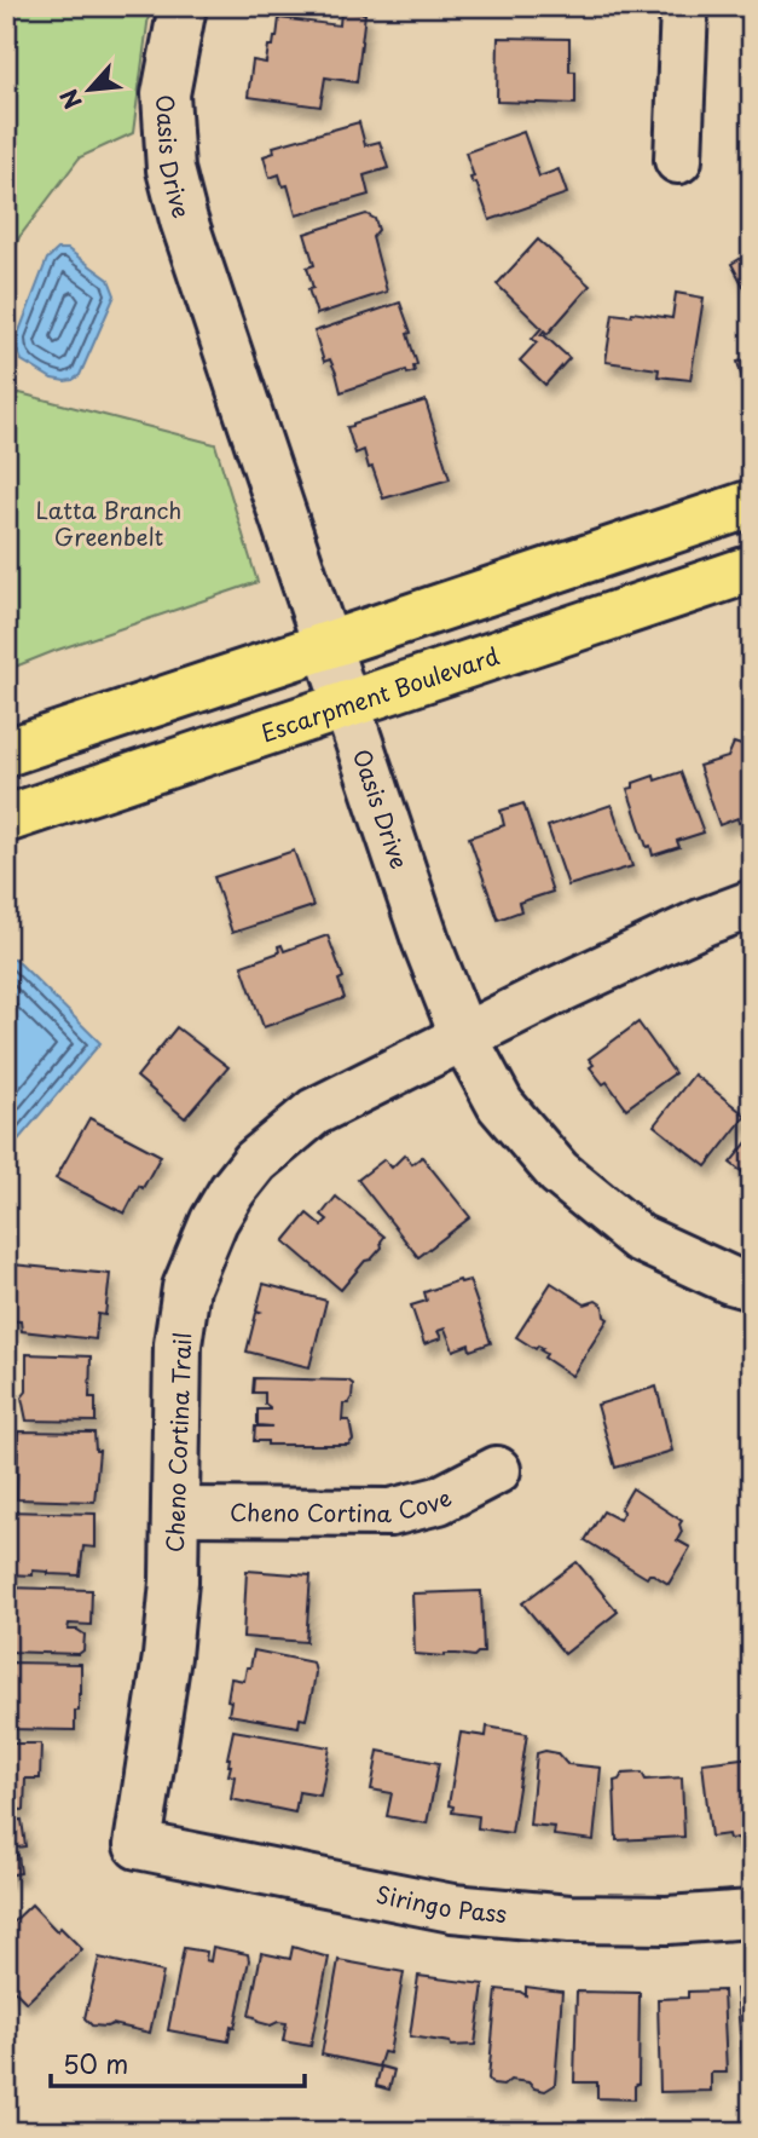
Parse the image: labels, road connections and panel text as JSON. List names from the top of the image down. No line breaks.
{"streets":{"main road":["Escarpment Boulevard"],"street":["Oasis Drive","Cheno Cortina Trail","Cheno Cortina Cove","Siringo Pass"]},"crossings":[["Oasis Drive","Escarpment Boulevard"],["Oasis Drive","Cheno Cortina Trail"],["Cheno Cortina Trail","Cheno Cortina Cove"],["Cheno Cortina Trail","Siringo Pass"]],"parks":["Latta Branch Greenbelt"],"scale_bar":"50 m","north":"bottom left"}
